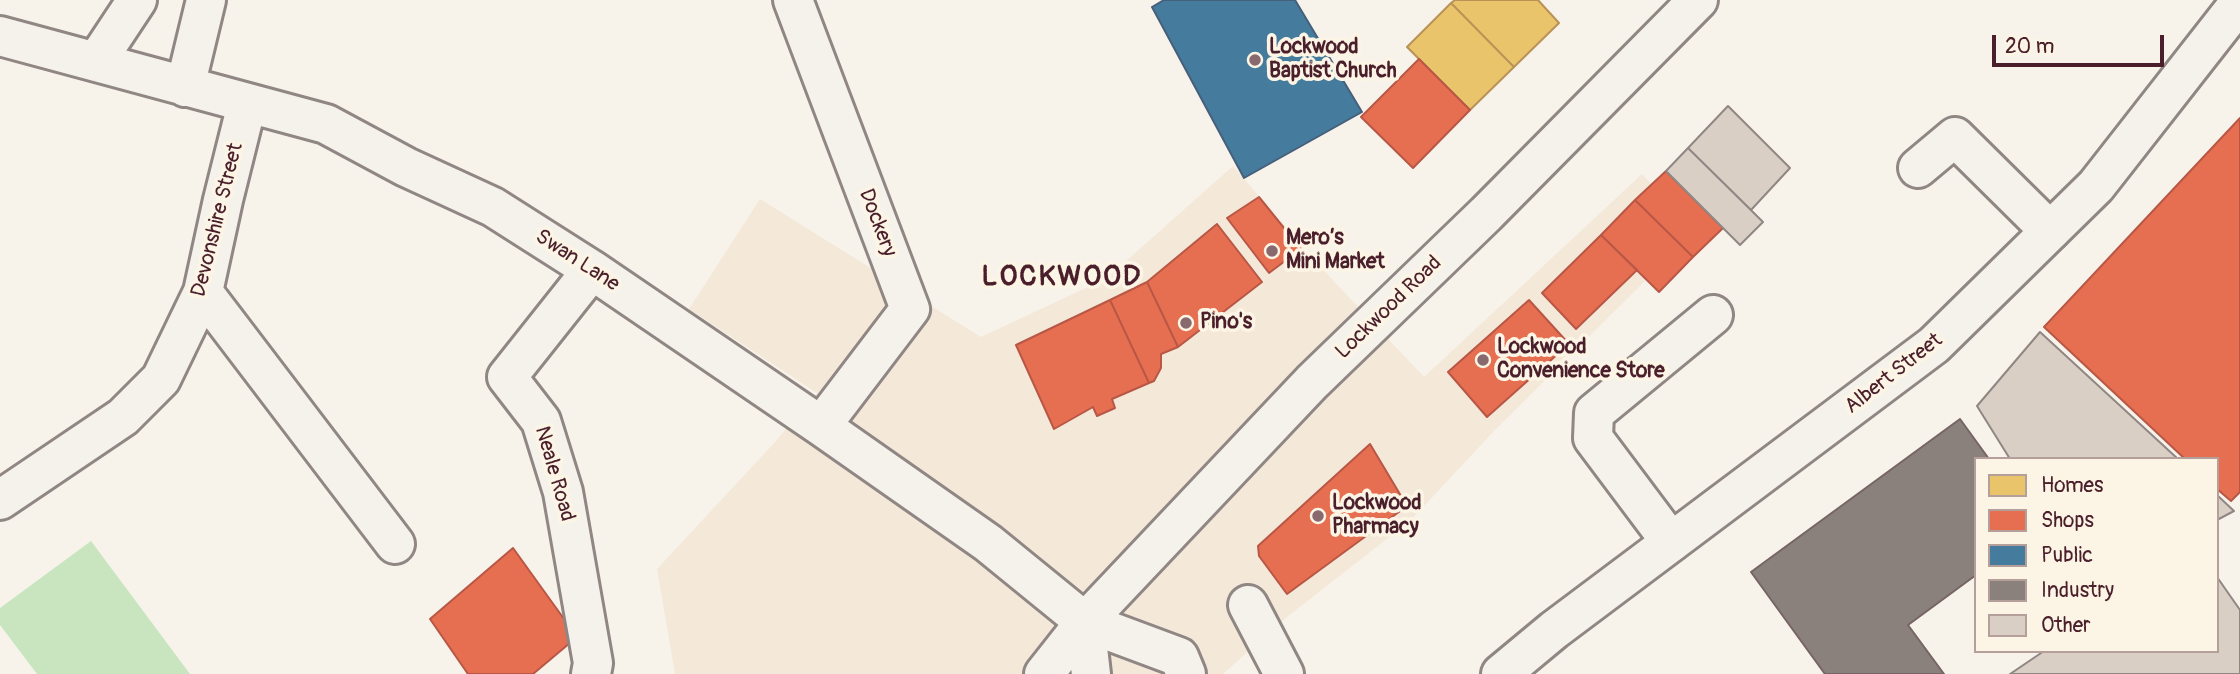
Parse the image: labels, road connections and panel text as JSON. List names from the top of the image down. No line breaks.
{"streets":{"street":["Devonshire Street","Dockery","Swan Lane","Lockwood Road","Albert Street","Neale Road"]},"crossings":[["Devonshire Street","Swan Lane"],["Dockery","Swan Lane"],["Swan Lane","Lockwood Road"],["Swan Lane","Neale Road"]],"districts":["LOCKWOOD"],"places":["Lockwood Baptist Church","Mero’s Mini Market","Pino's","Lockwood Convenience Store","Lockwood Pharmacy"],"legend":["Homes","Shops","Public","Industry","Other"],"scale_bar":"20 m"}
